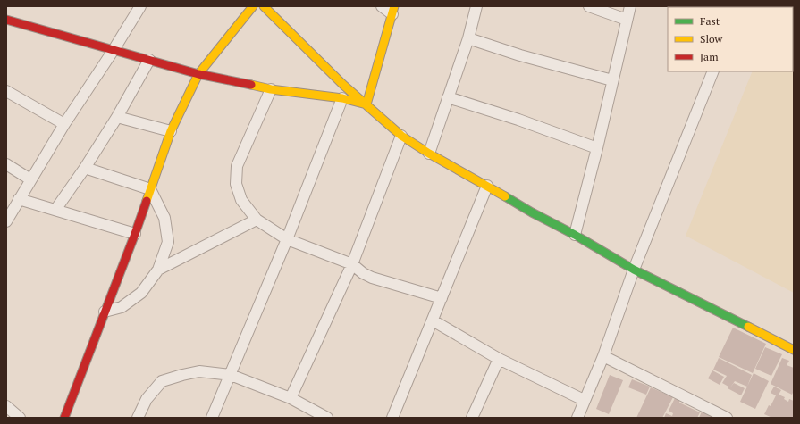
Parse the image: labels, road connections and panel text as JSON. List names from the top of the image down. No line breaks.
{"legend":["Fast","Slow","Jam"]}
